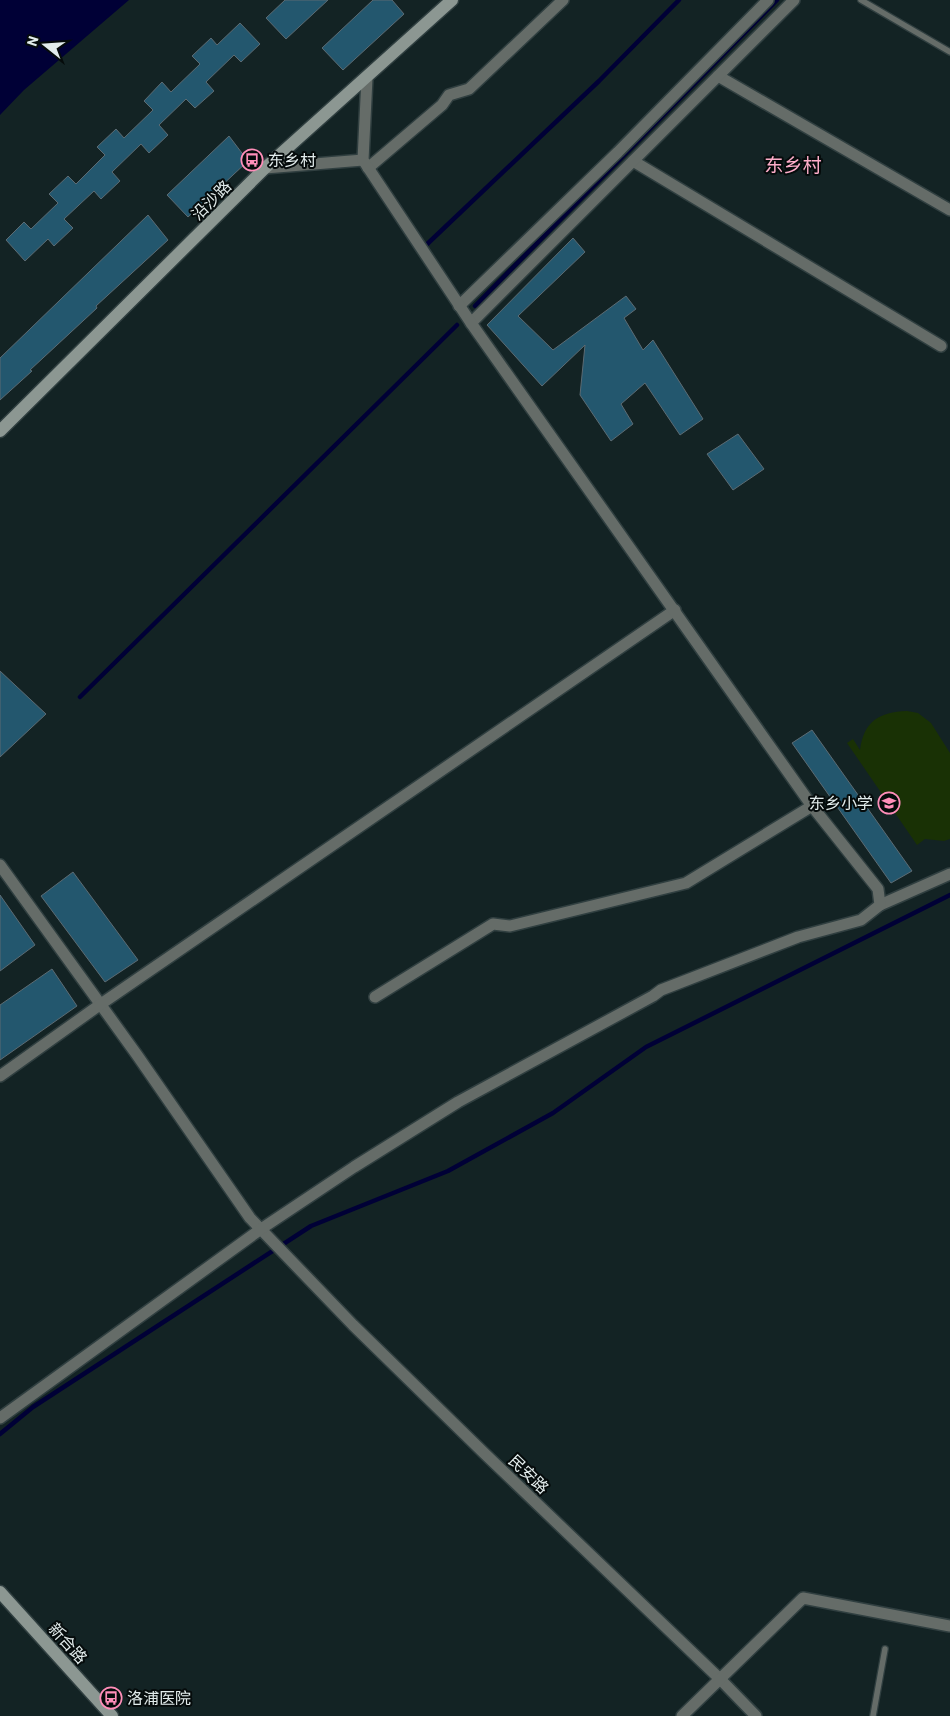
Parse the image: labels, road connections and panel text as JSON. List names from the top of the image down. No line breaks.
{"streets":{"street":["沿沙路","民安路","新合路"]},"districts":["东乡村"],"places":{"bus stop":["东乡村","洛浦医院"],"school or university":["东乡小学"]},"north":"left"}
